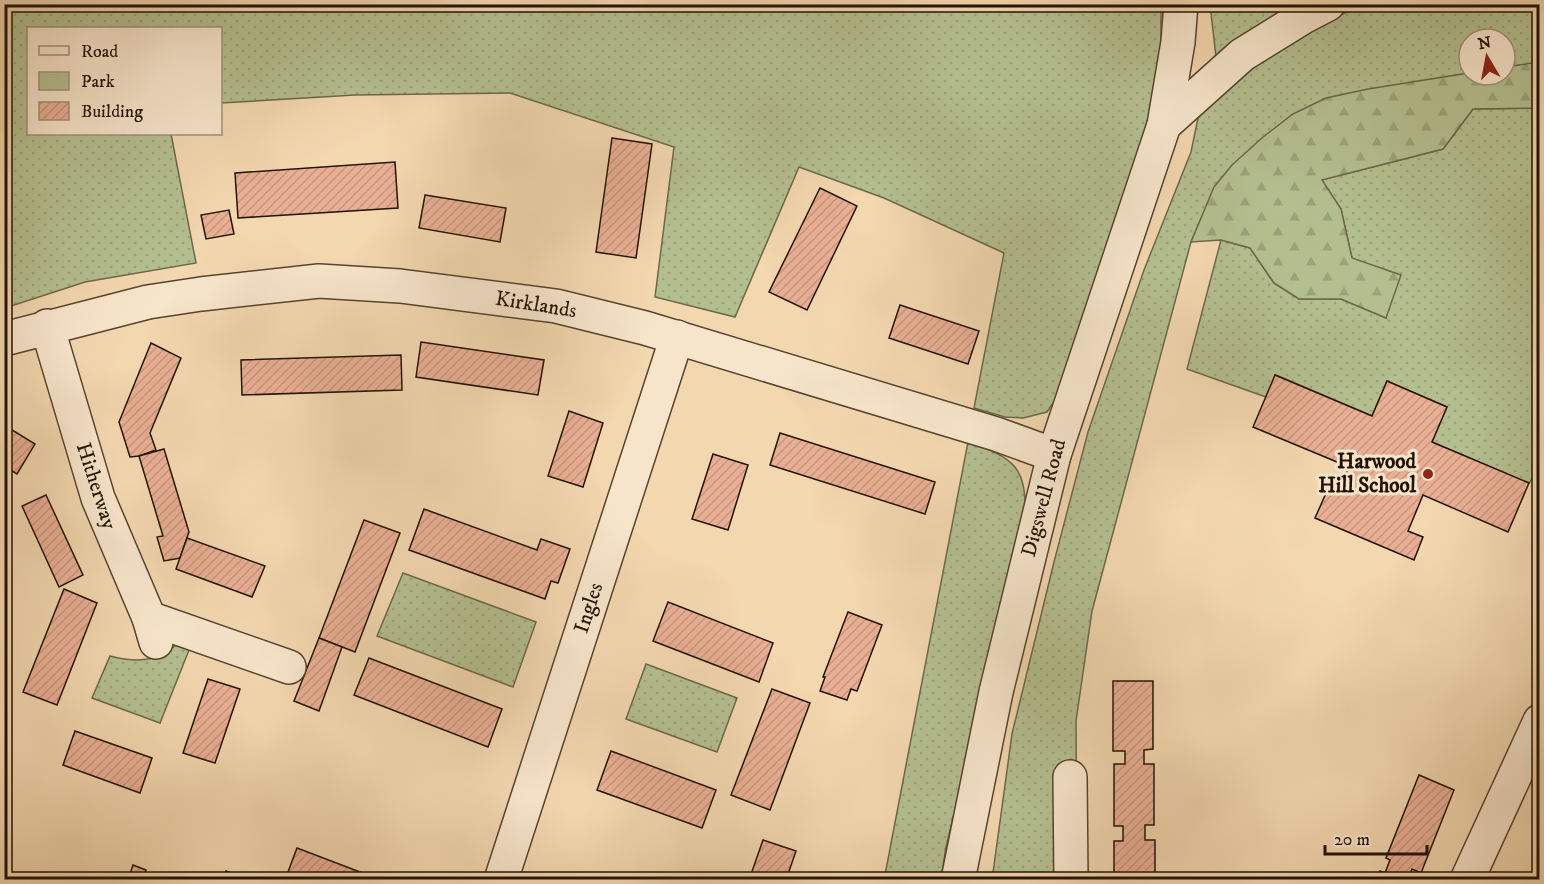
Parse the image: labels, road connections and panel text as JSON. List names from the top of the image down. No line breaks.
{"streets":{"street":["Kirklands","Hitherway","Digswell Road","Ingles"]},"crossings":[["Kirklands","Hitherway"],["Kirklands","Digswell Road"],["Kirklands","Ingles"]],"places":["Harwood Hill School"],"legend":["Road","Park","Building"],"scale_bar":"20 m","north":"top"}
